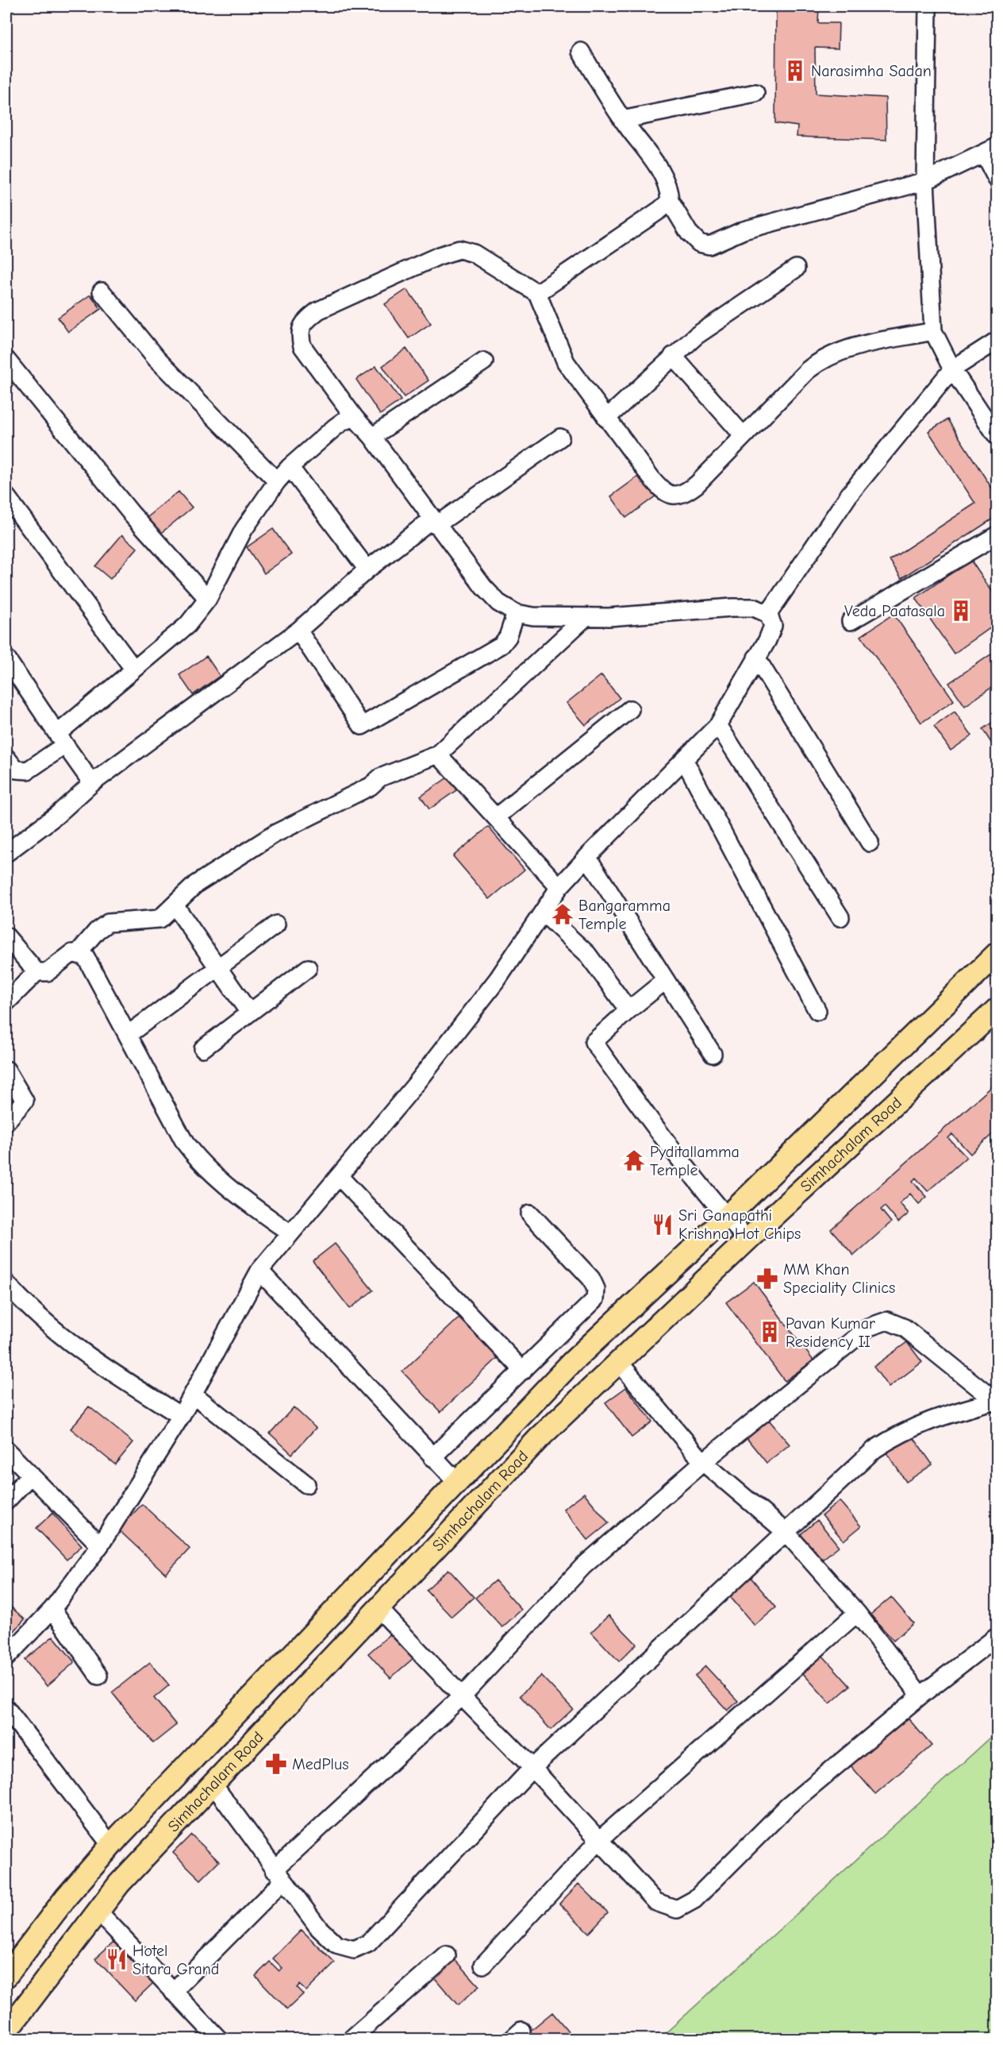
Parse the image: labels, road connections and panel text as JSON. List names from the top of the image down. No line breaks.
{"streets":{"main road":["Simhachalam Road"]},"places":{"building":["Narasimha Sadan","Veda Paatasala","Pavan Kumar Residency II"],"temple":["Bangaramma Temple","Pyditallamma Temple"],"restaurant":["Sri Ganapathi Krishna Hot Chips","Hotel Sitara Grand"],"pharmacy":["MM Khan Speciality Clinics","MedPlus"]}}
